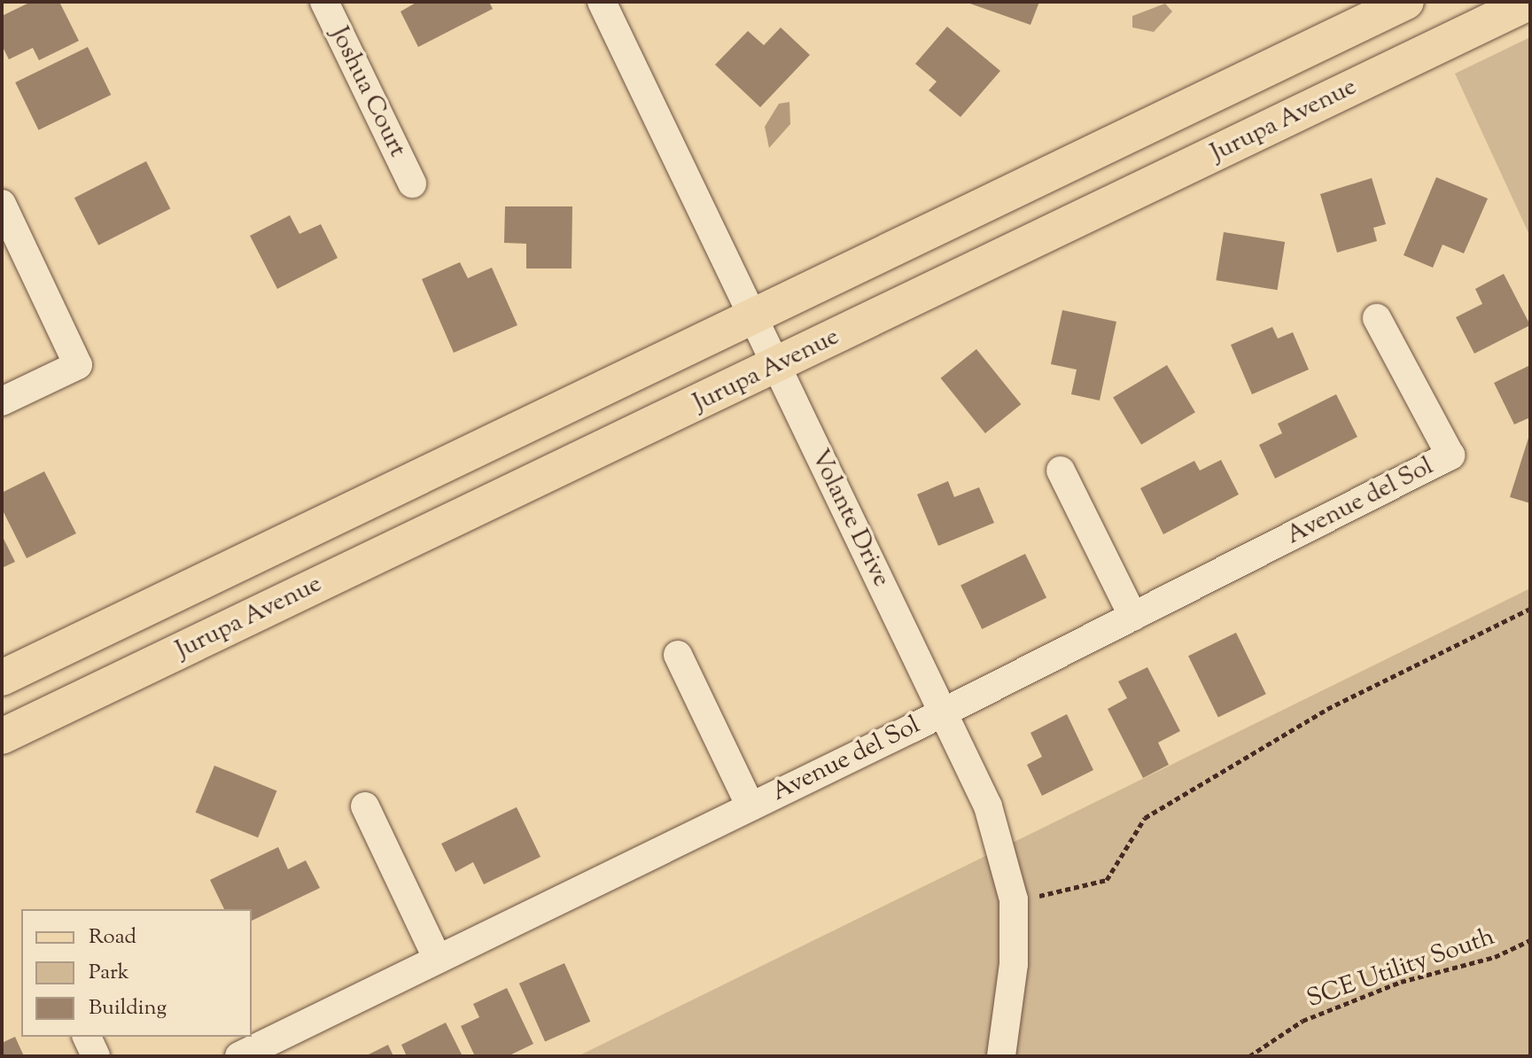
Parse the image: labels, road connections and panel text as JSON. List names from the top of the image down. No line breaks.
{"streets":{"main road":["Jurupa Avenue"],"street":["Joshua Court","Avenue del Sol","Volante Drive"],"path":["SCE Utility South"]},"crossings":[["Jurupa Avenue","Volante Drive"],["Avenue del Sol","Volante Drive"]],"legend":["Road","Park","Building"]}
